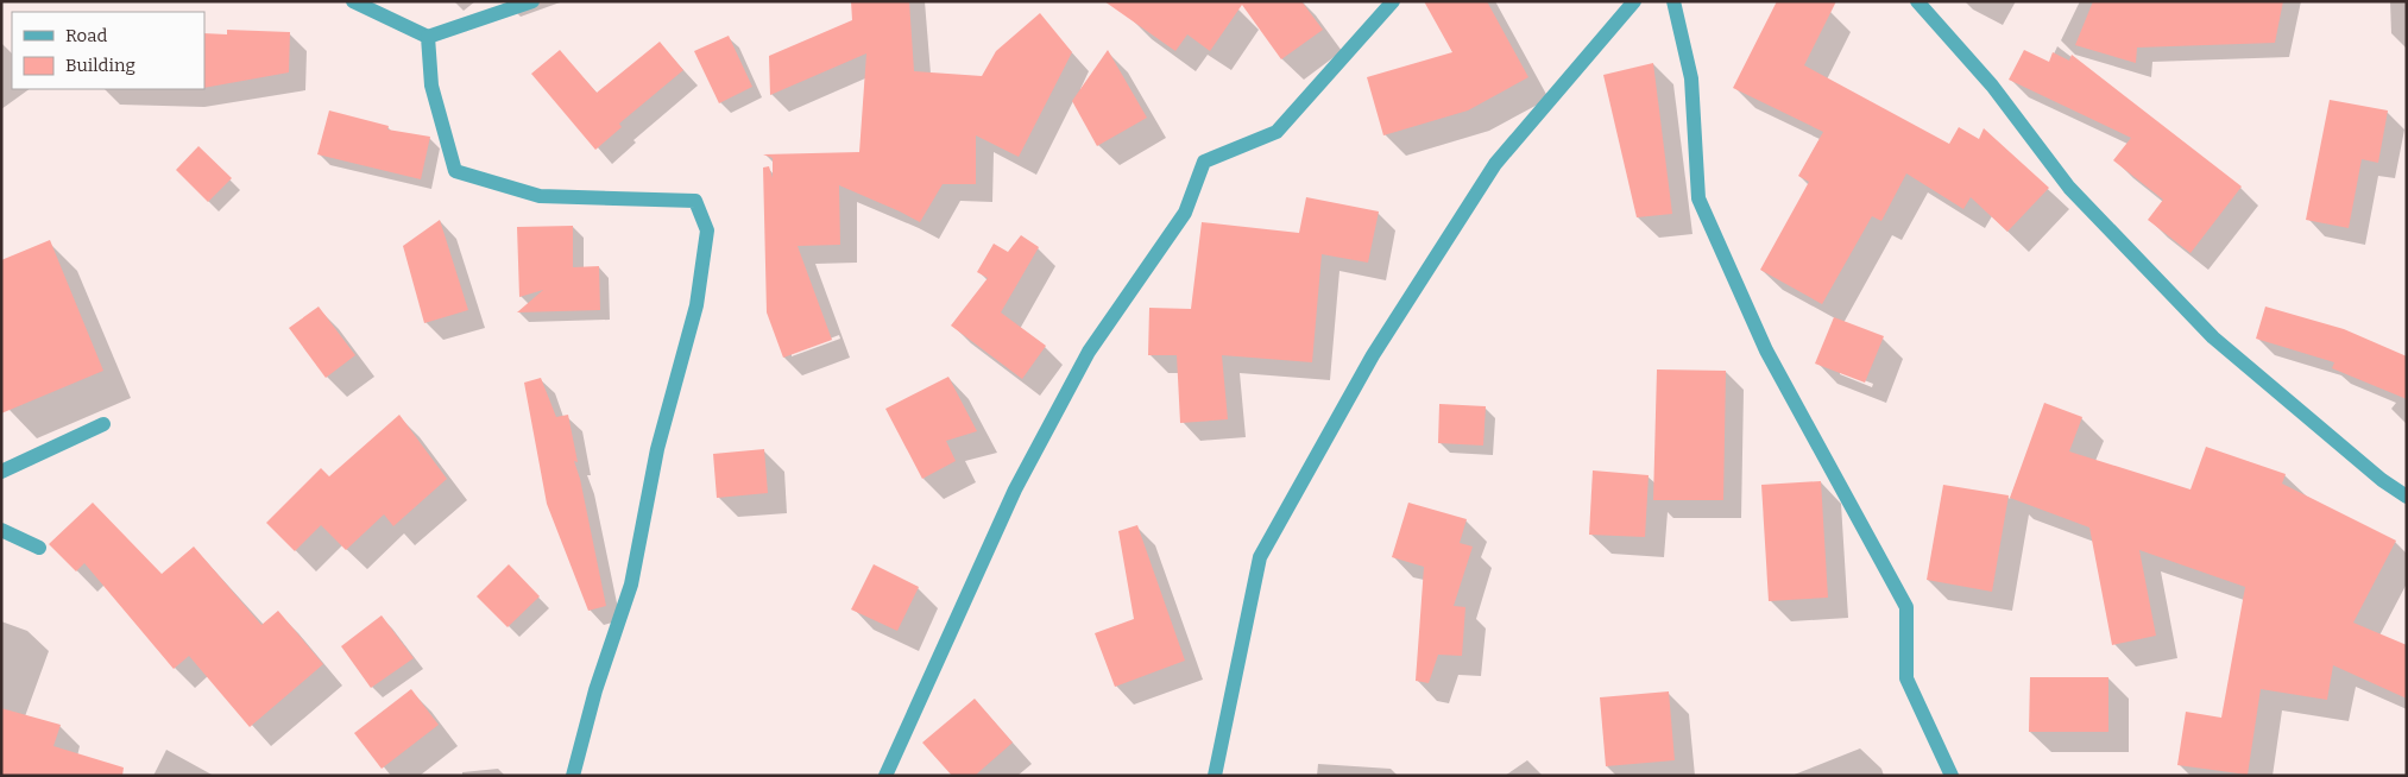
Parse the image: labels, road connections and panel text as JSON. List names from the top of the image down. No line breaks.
{"legend":["Road","Building"]}
